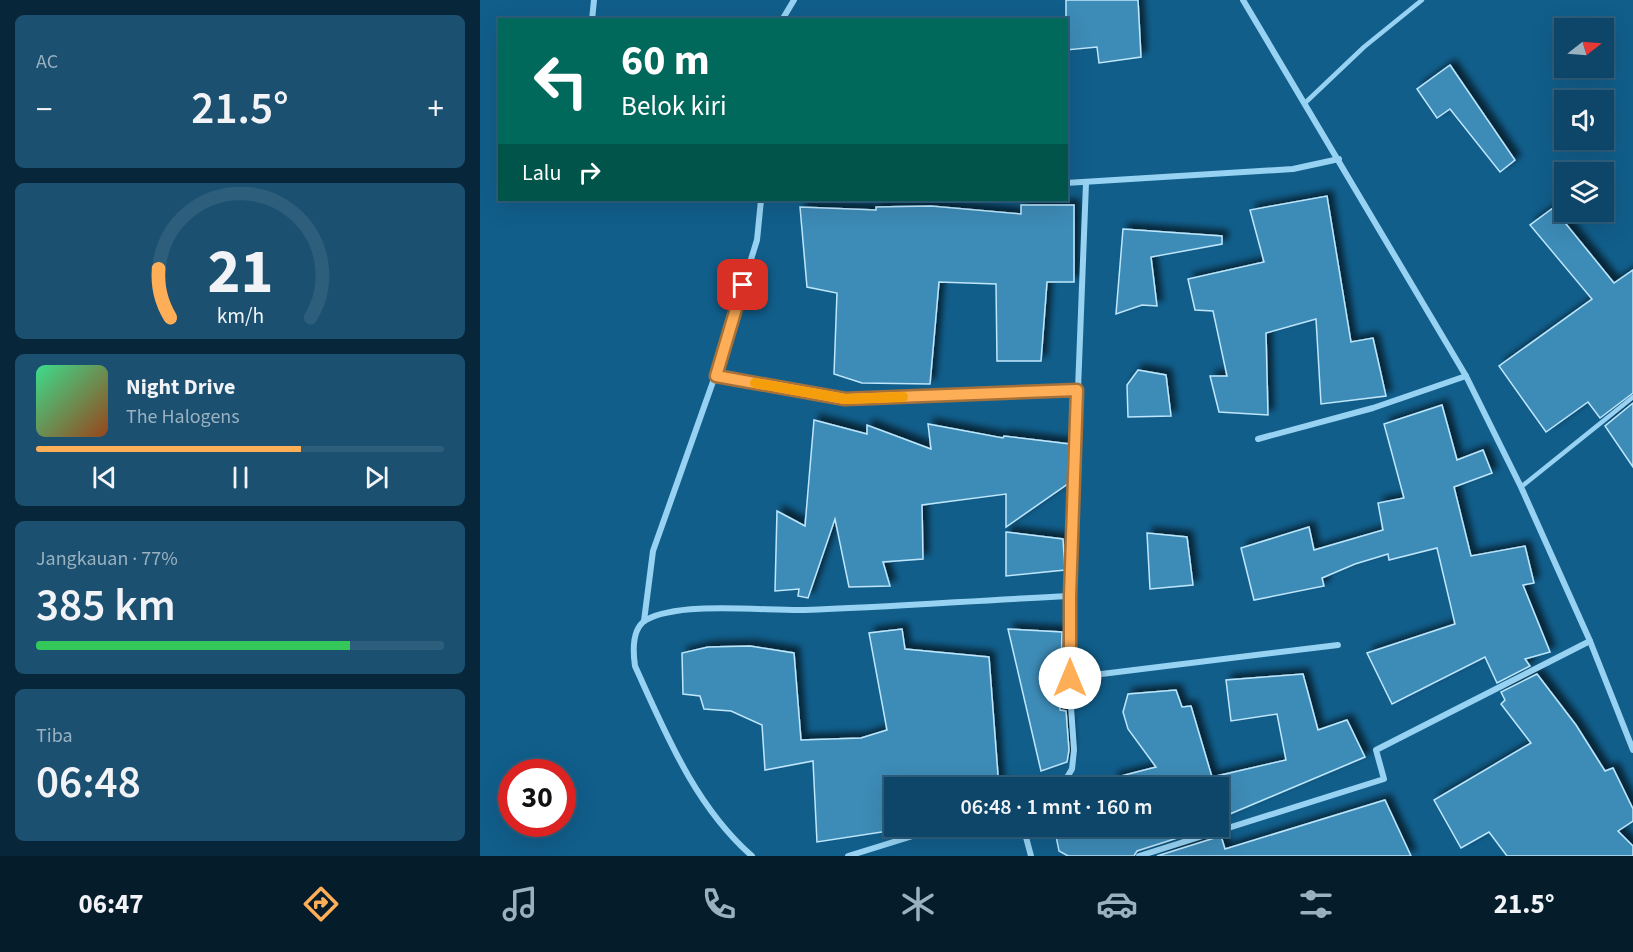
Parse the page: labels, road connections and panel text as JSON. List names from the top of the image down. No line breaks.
{"north":"right","page":{"tile":["AC",["Jangkauan · 77%","385 km"],["Tiba","06:48"]],"turn":["60 m","Belok kiri"],"heat":["−","21.5°","+"],"then":"Lalu","song":["Night Drive","The Halogens"],"limit":"30","trip":"06:48 · 1 mnt · 160 m","tabs":["06:47","21.5°"],"gauge":["21","km/h"]}}
